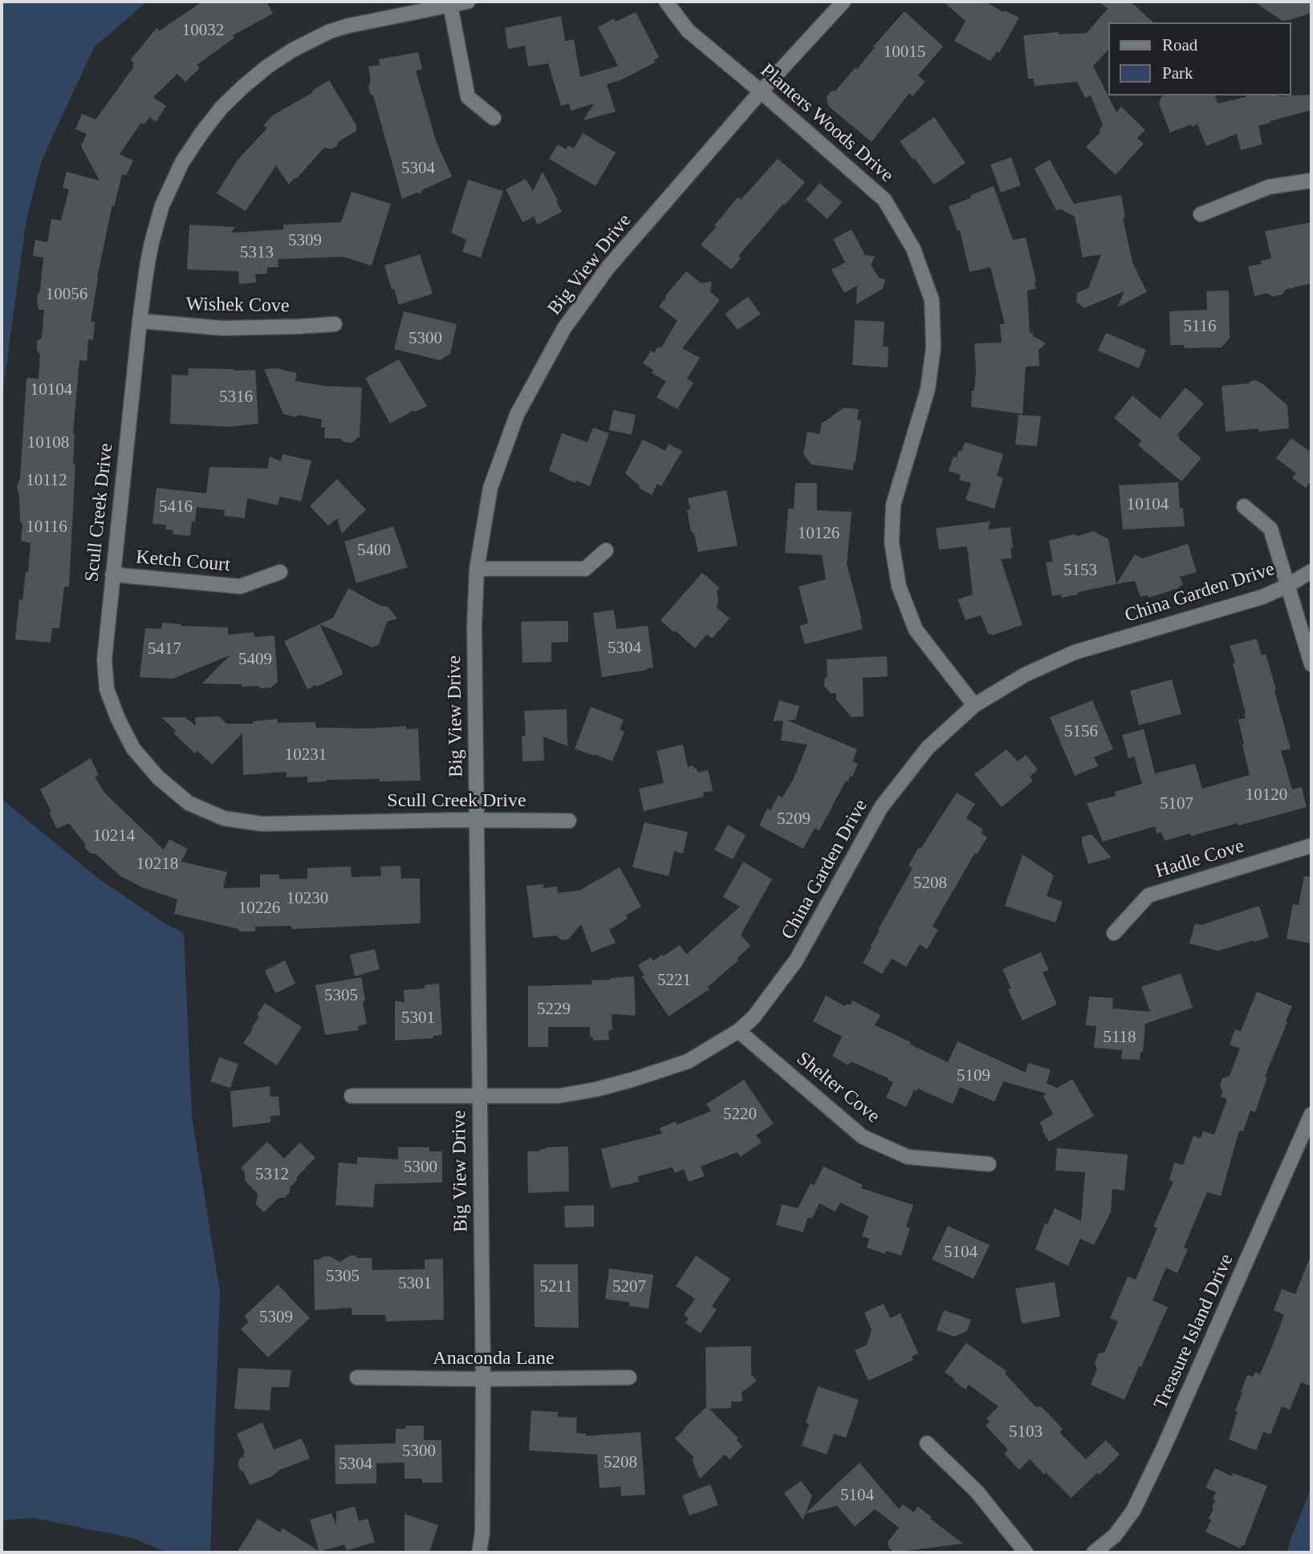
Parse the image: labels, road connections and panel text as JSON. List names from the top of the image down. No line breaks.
{"streets":{"street":["Planters Woods Drive","Big View Drive","Wishek Cove","Scull Creek Drive","Ketch Court","China Garden Drive","Hadle Cove","Shelter Cove","Treasure Island Drive","Anaconda Lane"]},"crossings":[["Planters Woods Drive","Big View Drive"],["Planters Woods Drive","China Garden Drive"],["Big View Drive","Scull Creek Drive"],["Big View Drive","China Garden Drive"],["Big View Drive","Anaconda Lane"],["Wishek Cove","Scull Creek Drive"],["Scull Creek Drive","Ketch Court"],["China Garden Drive","Shelter Cove"]],"house_numbers":["10032","10015","5304","5309","5313","10056","5116","5300","10104","5316","10108","10112","10104","5416","10116","10126","5400","5153","5304","5417","5409","5156","10231","10120","5107","5209","10214","10218","5208","10230","10226","5221","5305","5229","5301","5118","5109","5220","5300","5312","5104","5305","5301","5211","5207","5309","5103","5300","5208","5304","5104"],"legend":["Road","Park"]}
